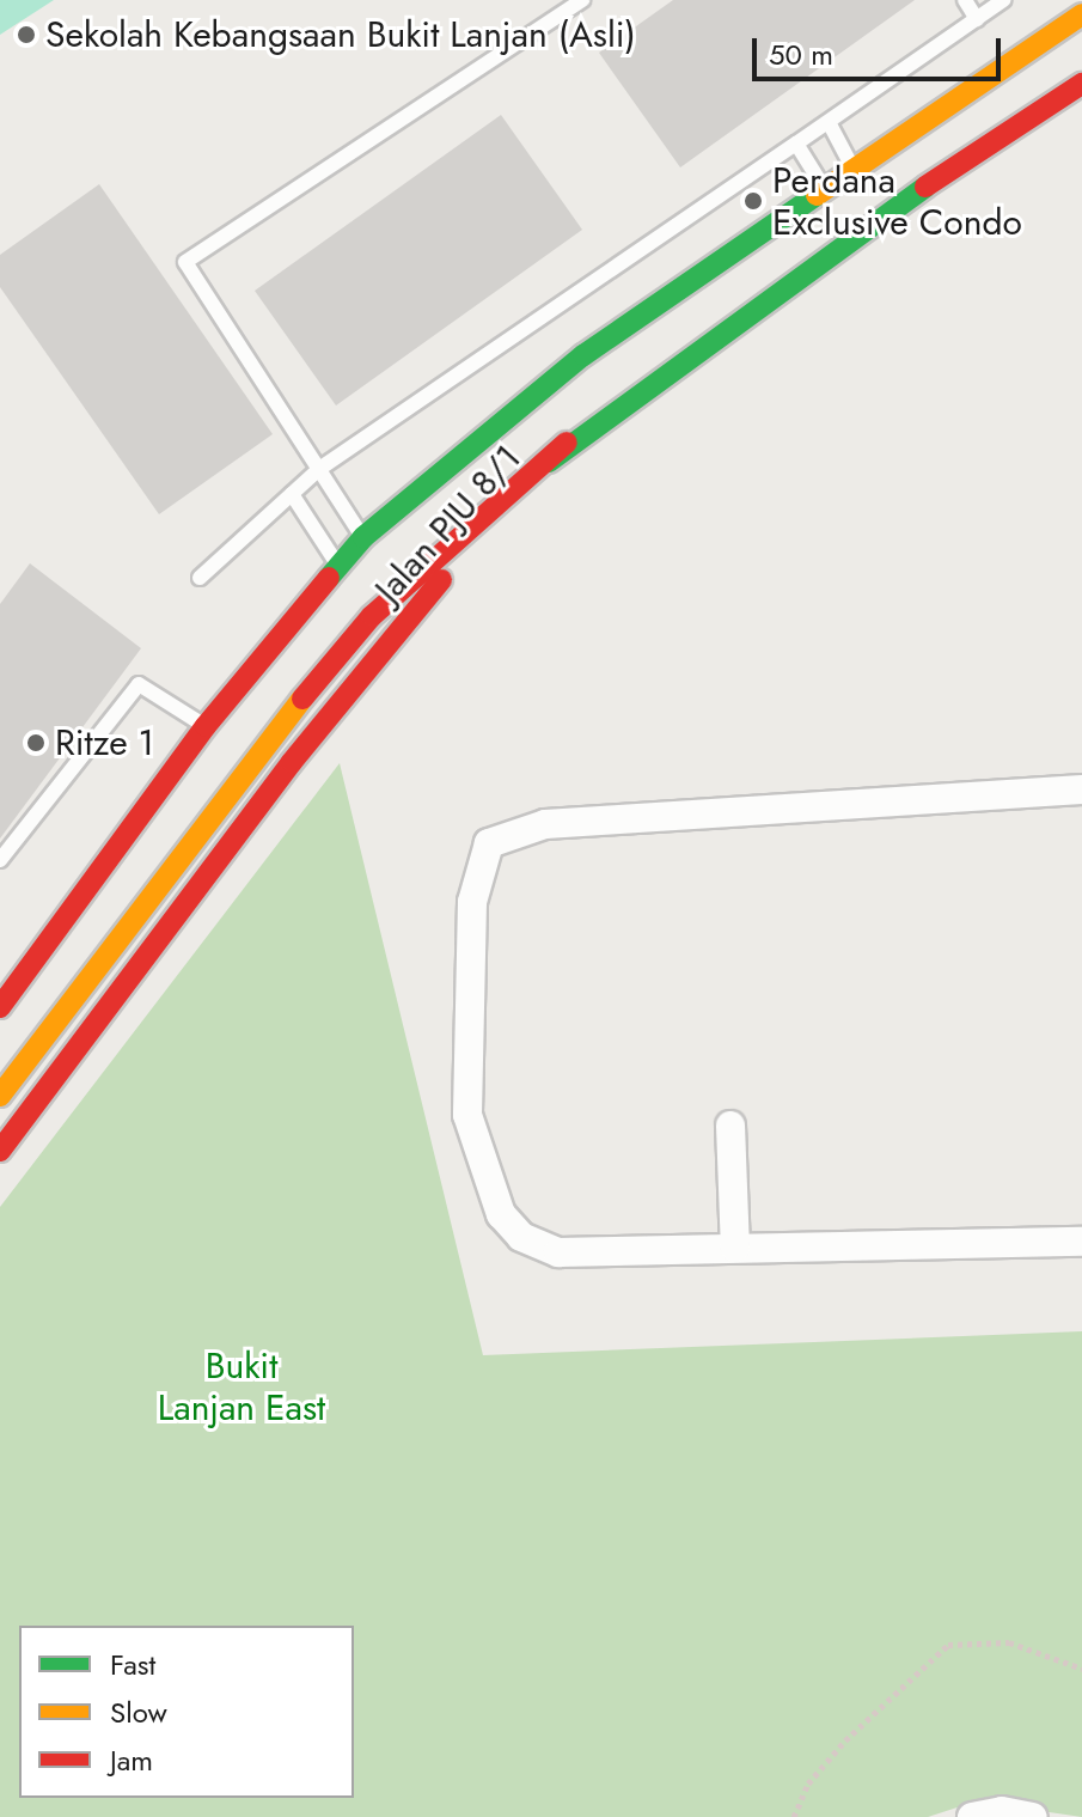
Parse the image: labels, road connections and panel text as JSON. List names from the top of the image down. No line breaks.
{"streets":{"main road":["Jalan PJU 8/1"]},"parks":["Bukit Lanjan East"],"places":["Sekolah Kebangsaan Bukit Lanjan (Asli)","Perdana Exclusive Condo","Ritze 1"],"legend":["Fast","Slow","Jam"],"scale_bar":"50 m"}
